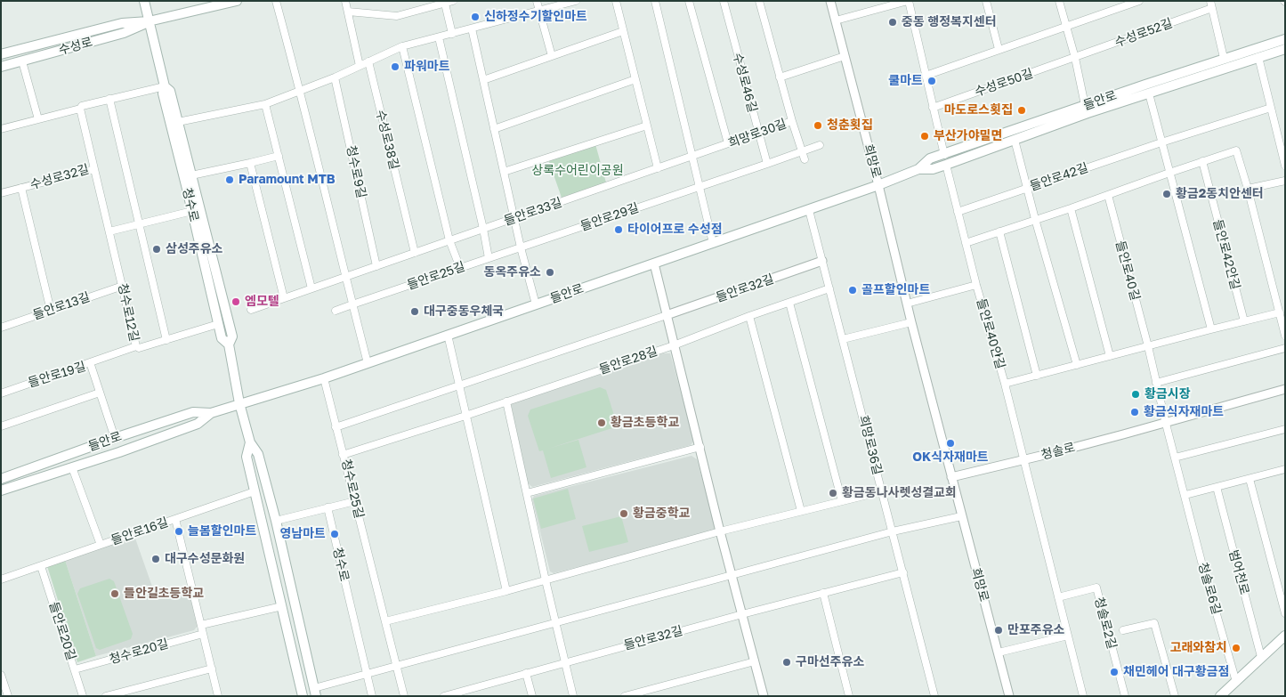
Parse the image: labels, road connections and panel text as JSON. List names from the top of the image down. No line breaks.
{"streets":{"main road":["수성로","들안로","청수로"],"street":["수성로52길","수성로46길","수성로50길","희망로30길","수성로38길","희망로","청수로9길","수성로32길","들안로42길","들안로33길","들안로29길","들안로42안길","들안로40길","들안로25길","들안로32길","들안로13길","청수로12길","들안로40안길","들안로28길","들안로19길","희망로36길","청솔로","청수로25길","들안로16길","범어천로","청솔로6길","청솔로2길","들안로20길","청수로20길"]},"crossings":[["수성로52길","수성로50길"],["수성로","청수로"],["수성로46길","희망로30길"],["들안로","희망로"],["들안로","청수로"],["들안로","들안로19길"],["희망로30길","들안로33길"],["수성로38길","들안로33길"],["희망로","청솔로"],["청수로9길","들안로33길"],["수성로32길","들안로13길"],["수성로32길","청수로12길"],["들안로29길","들안로25길"],["들안로32길","희망로36길"],["들안로13길","청수로12길"],["청수로12길","들안로19길"],["들안로40안길","청솔로"],["들안로28길","청수로25길"],["청솔로","청솔로6길"],["들안로16길","들안로20길"],["들안로20길","청수로20길"]],"parks":["상록수어린이공원"],"places":["신하정수기할인마트","중동 행정복지센터","파워마트","쿨마트","마도로스횟집","청춘횟집","부산가야밀면","Paramount MTB","황금2동치안센터","타이어프로 수성점","삼성주유소","동옥주유소","골프할인마트","엠모텔","대구중동우체국","황금시장","황금식자재마트","황금초등학교","OK식자재마트","황금동나사렛성결교회","황금중학교","늘봄할인마트","영남마트","대구수성문화원","들안길초등학교","만포주유소","고래와참치","구마선주유소","채민헤어 대구황금점"]}
